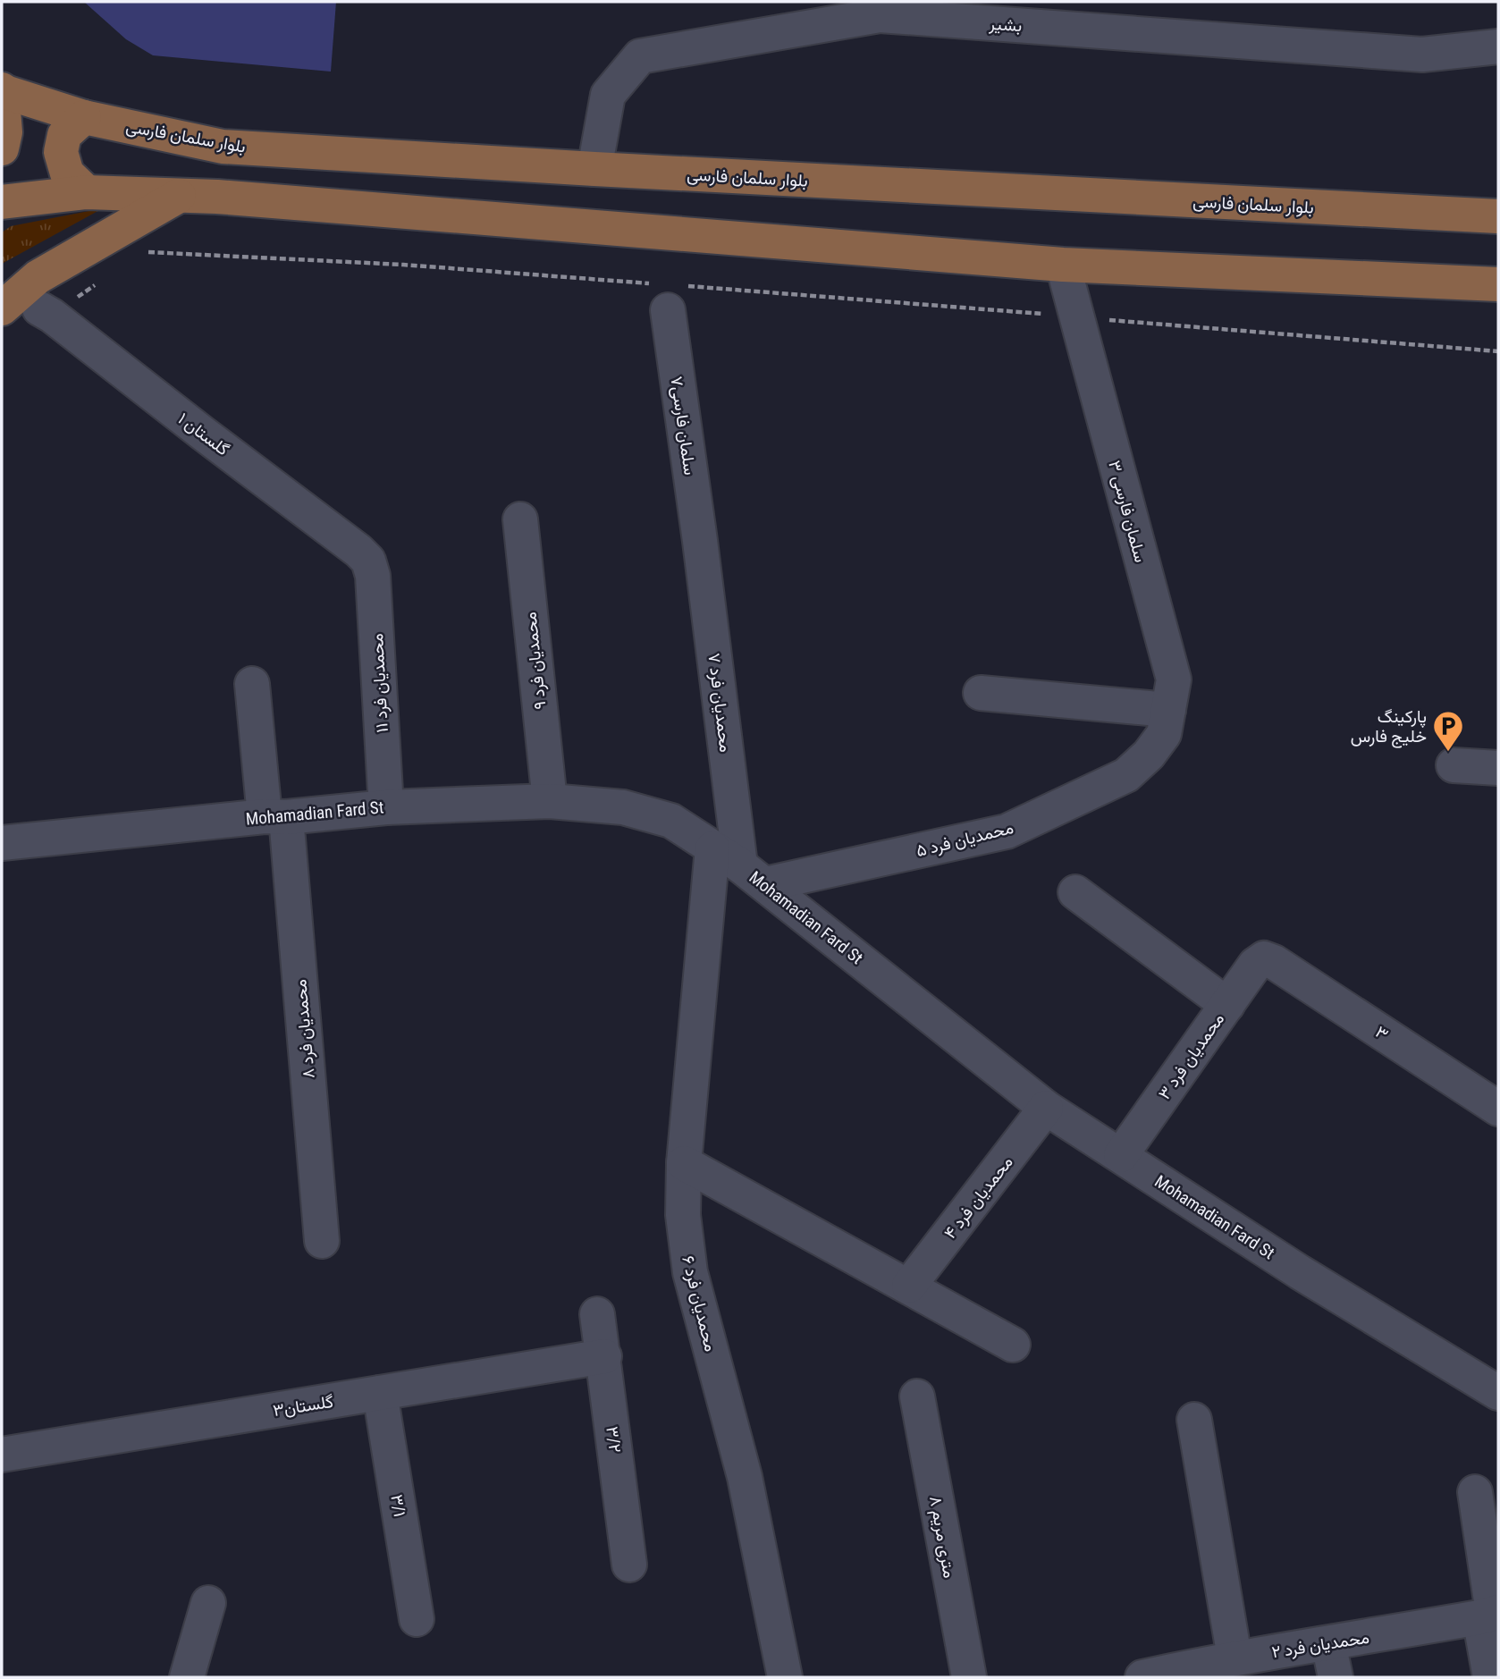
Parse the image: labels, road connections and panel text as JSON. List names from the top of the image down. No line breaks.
{"streets":{"main road":["بلوار سلمان فارسی"],"street":["بشیر","سلمان فارسی۷","۱ گلستان","۳ سلمان فارسی","۹ محمدیان فرد","۱۱ محمدیان فرد","۷ محمدیان فرد","Mohamadian Fard St","۵ محمدیان فرد","۸ محمدیان فرد","۳","۳ محمدیان فرد","۴ محمدیان فرد","۶ محمدیان فرد","گلستان۳","۳/۲","۳/۱","۸ متری مریم","۲ محمدیان فرد"]},"crossings":[["بشیر","بلوار سلمان فارسی"],["سلمان فارسی۷","۷ محمدیان فرد"],["۱ گلستان","۱۱ محمدیان فرد"],["۳ سلمان فارسی","۵ محمدیان فرد"],["۹ محمدیان فرد","Mohamadian Fard St"],["۱۱ محمدیان فرد","Mohamadian Fard St"],["۷ محمدیان فرد","Mohamadian Fard St"],["۷ محمدیان فرد","۵ محمدیان فرد"],["۷ محمدیان فرد","۶ محمدیان فرد"],["Mohamadian Fard St","۵ محمدیان فرد"],["Mohamadian Fard St","۸ محمدیان فرد"],["Mohamadian Fard St","۳ محمدیان فرد"],["Mohamadian Fard St","۴ محمدیان فرد"],["Mohamadian Fard St","۶ محمدیان فرد"],["۵ محمدیان فرد","۶ محمدیان فرد"],["۳","۳ محمدیان فرد"],["گلستان۳","۳/۲"],["گلستان۳","۳/۱"]],"places":{"parking":["پارکینگ خلیج فارس"]}}
